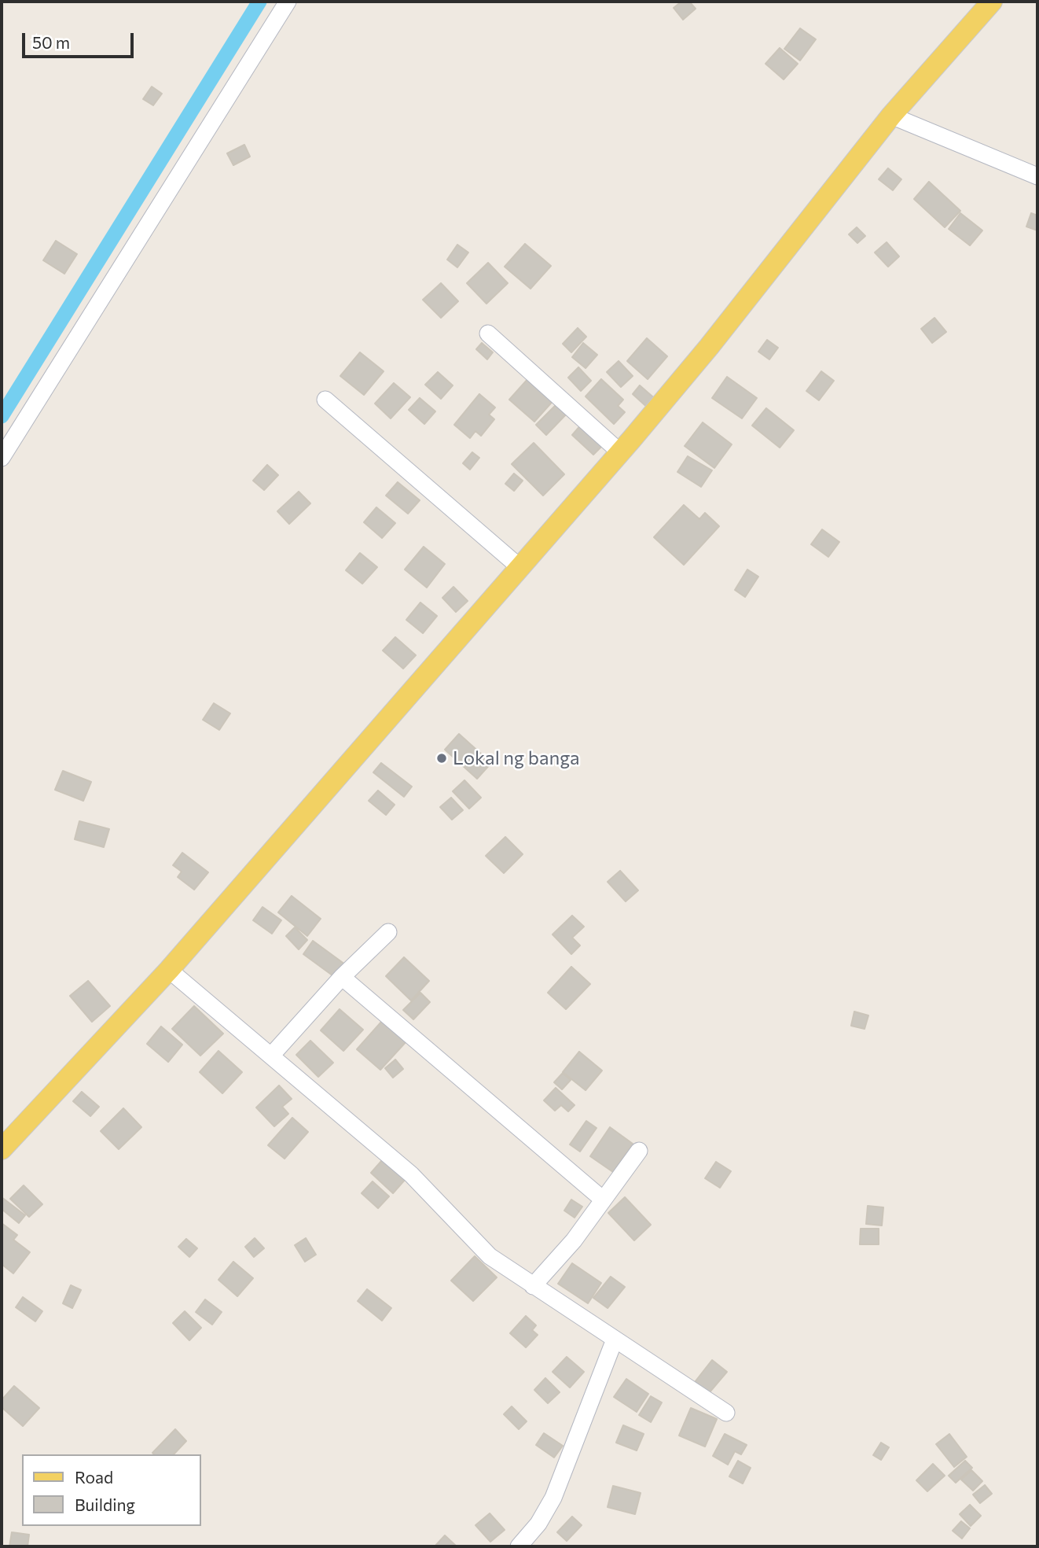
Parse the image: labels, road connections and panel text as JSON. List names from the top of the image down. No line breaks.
{"places":["Lokal ng banga"],"legend":["Road","Building"],"scale_bar":"50 m"}
